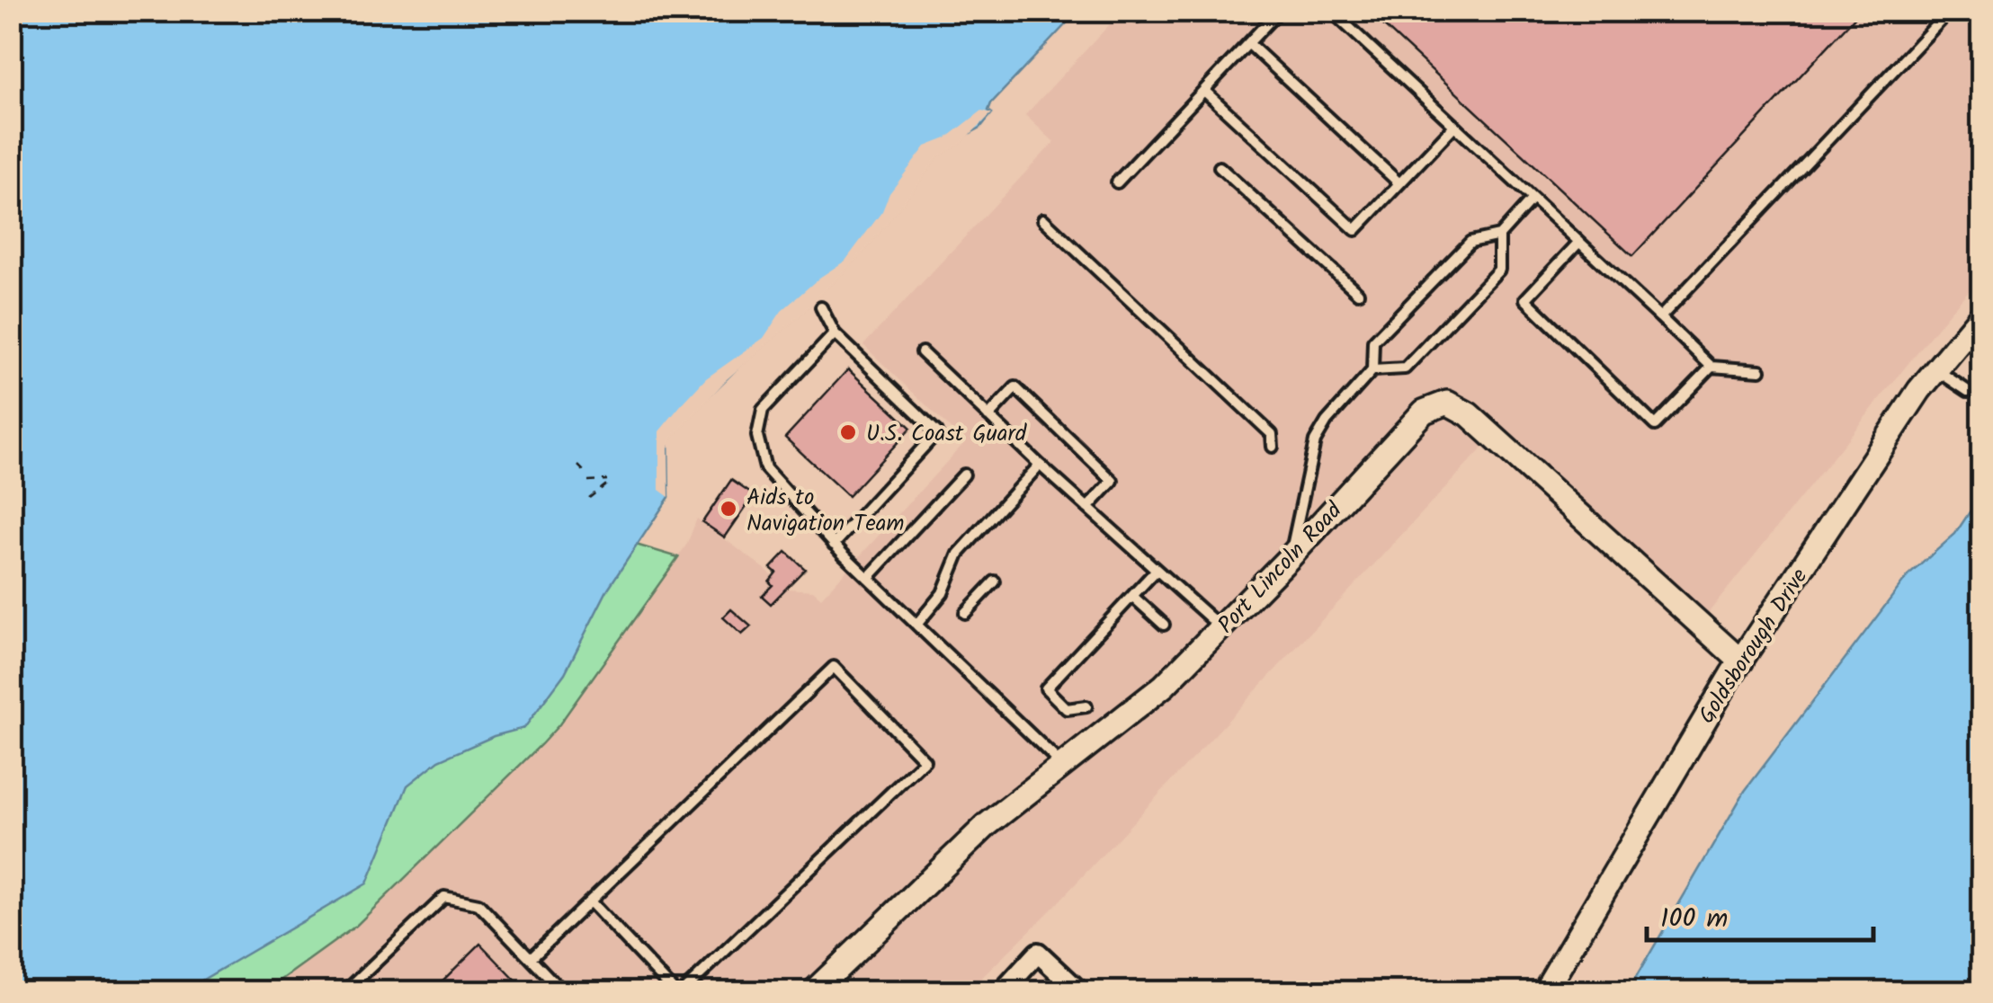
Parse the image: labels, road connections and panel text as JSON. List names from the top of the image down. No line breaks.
{"streets":{"street":["Port Lincoln Road","Goldsborough Drive"]},"crossings":[["Port Lincoln Road","Goldsborough Drive"]],"places":["U.S. Coast Guard","Aids to Navigation Team"],"scale_bar":"100 m"}
